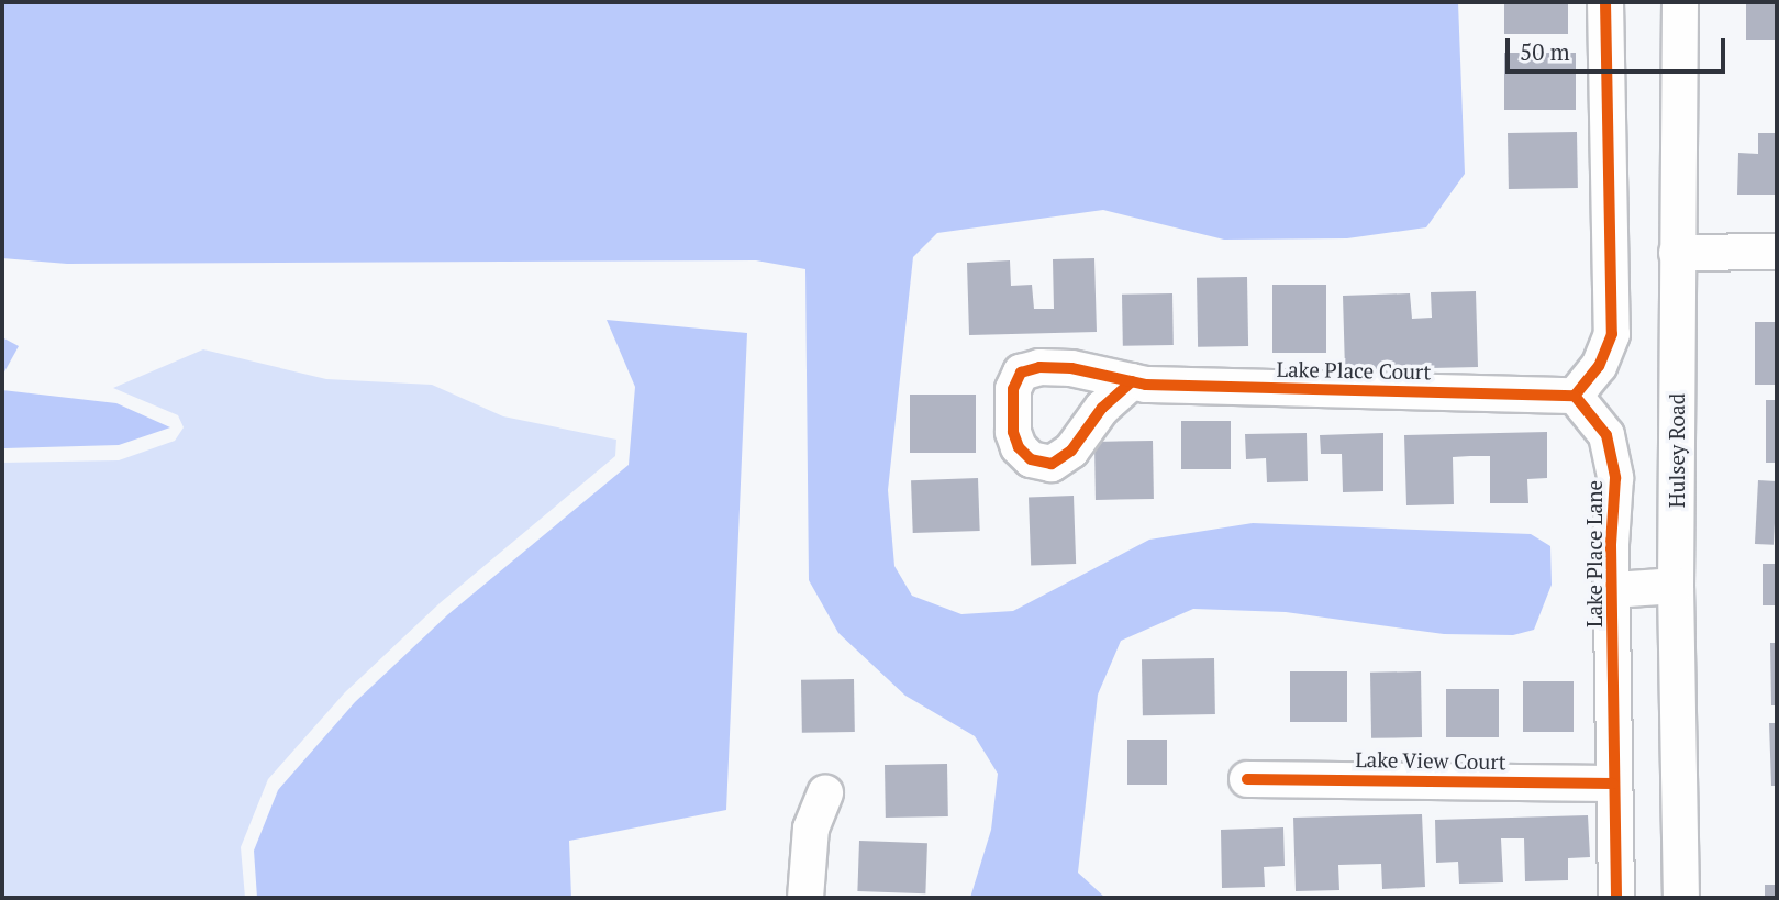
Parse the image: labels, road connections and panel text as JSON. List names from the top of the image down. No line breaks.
{"streets":{"street":["Lake Place Court","Hulsey Road","Lake Place Lane","Lake View Court"]},"crossings":[["Lake Place Court","Lake Place Lane"],["Hulsey Road","Lake Place Lane"],["Lake Place Lane","Lake View Court"]],"scale_bar":"50 m"}
